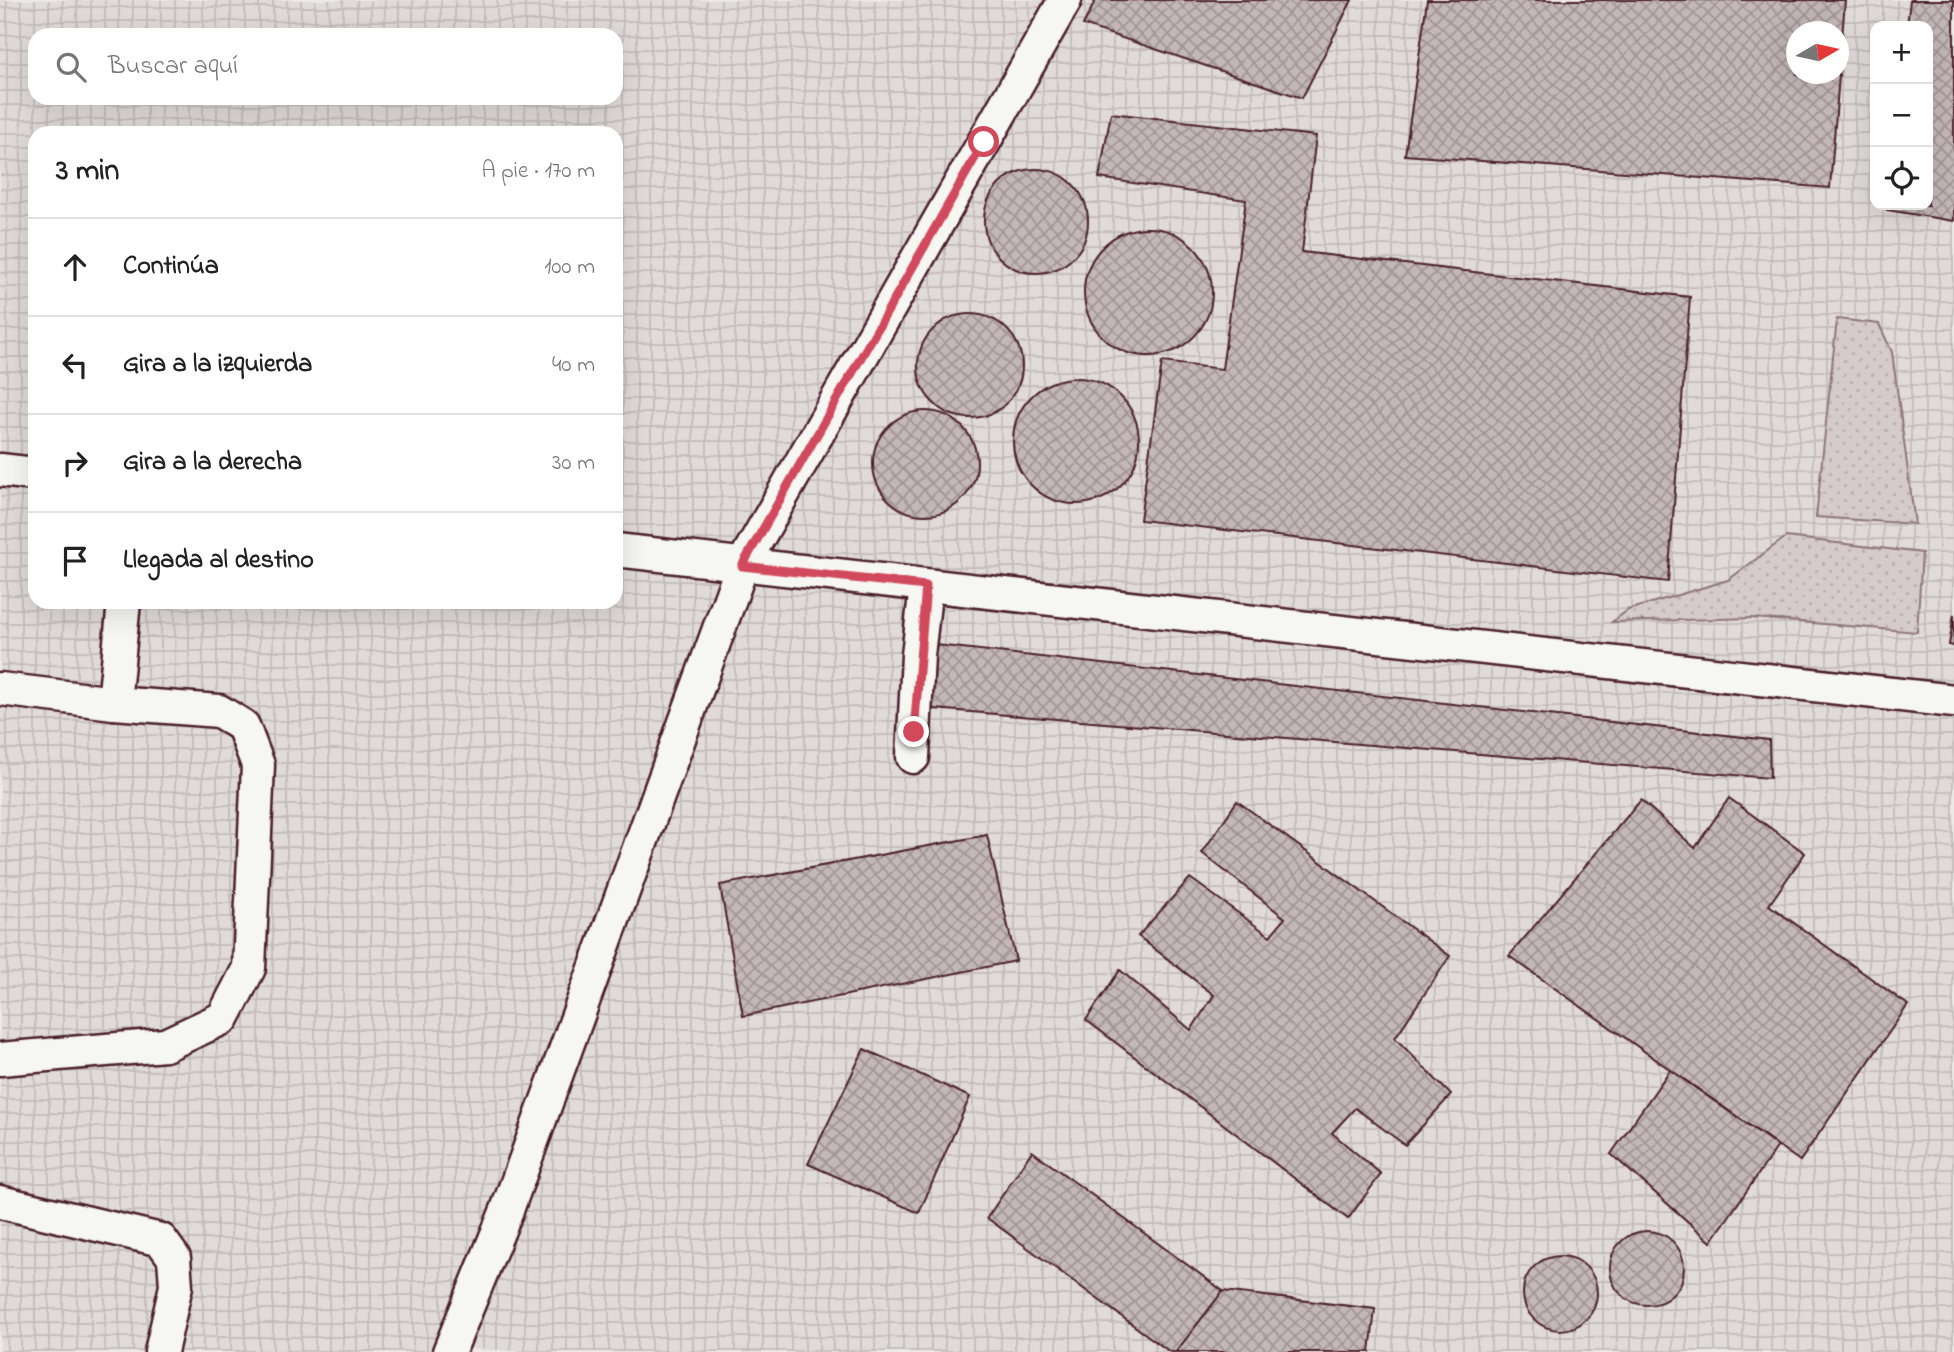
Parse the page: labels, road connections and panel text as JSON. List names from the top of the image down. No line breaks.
{"north":"right","page":{"map_buttons":["+","−"],"search":"Buscar aquí","heading":["3 min","A pie · 170 m"],"list":[["Continúa","100 m"],["Gira a la izquierda","40 m"],["Gira a la derecha","30 m"],"Llegada al destino"]}}
